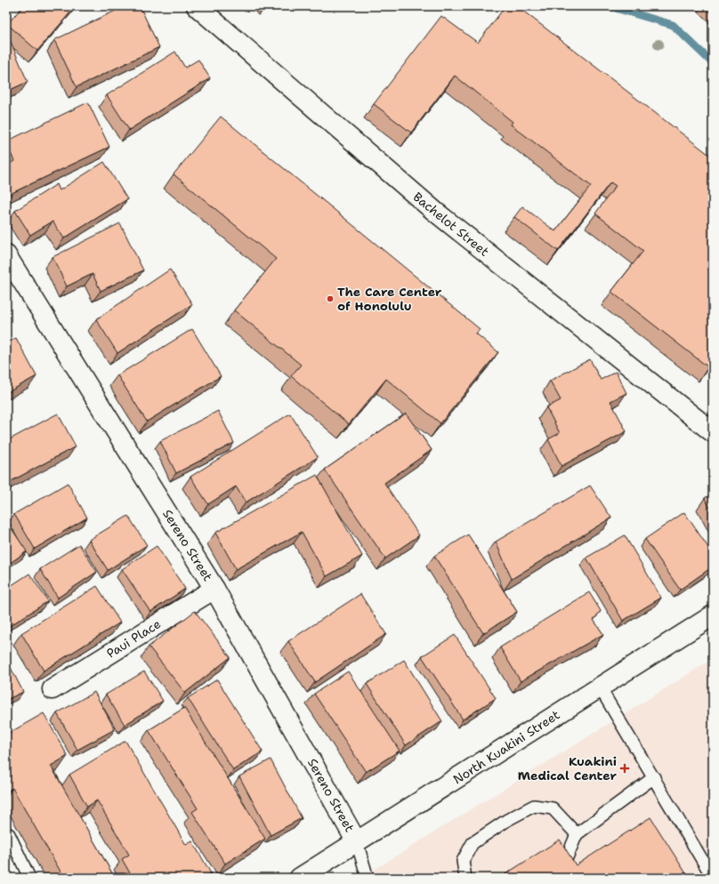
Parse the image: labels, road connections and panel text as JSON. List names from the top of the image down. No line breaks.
{"streets":{"street":["Bachelot Street","Sereno Street","Paui Place","North Kuakini Street"]},"crossings":[["Sereno Street","Paui Place"],["Sereno Street","North Kuakini Street"]],"places":{"other":["The Care Center of Honolulu"],"health":["Kuakini Medical Center"]}}
